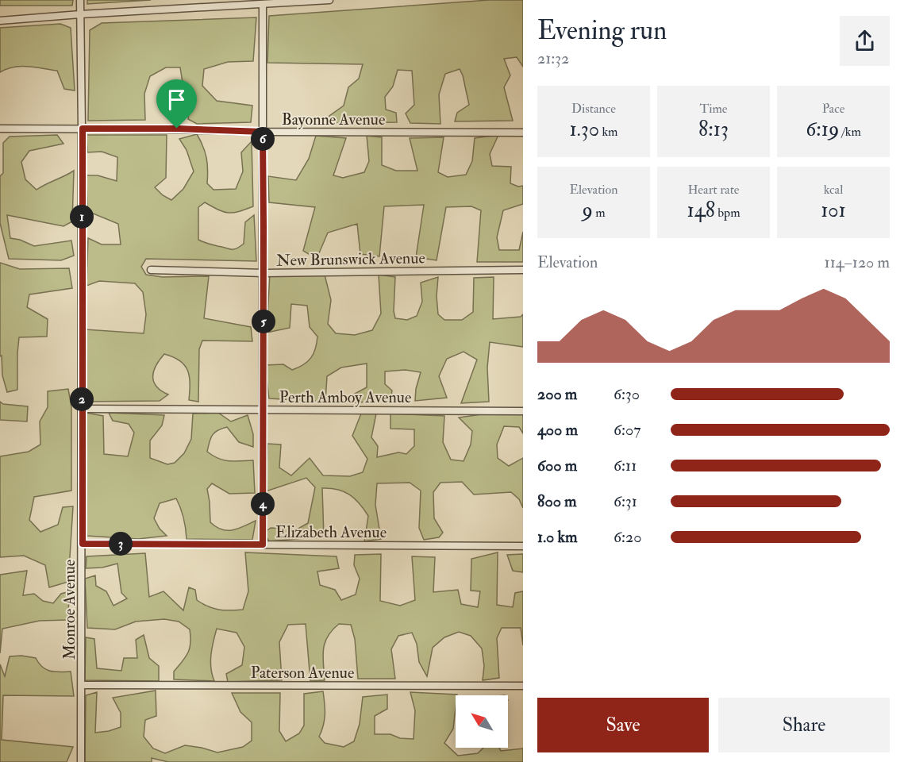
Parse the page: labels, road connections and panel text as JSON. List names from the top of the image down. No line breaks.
{"streets":{"street":["Bayonne Avenue","New Brunswick Avenue","Perth Amboy Avenue","Elizabeth Avenue","Monroe Avenue","Paterson Avenue"]},"crossings":[["Bayonne Avenue","Monroe Avenue"],["Perth Amboy Avenue","Monroe Avenue"],["Elizabeth Avenue","Monroe Avenue"],["Monroe Avenue","Paterson Avenue"]],"north":"top left","page":{"heading":["Evening run","21:32"],"stats":[["Distance","1.30 km"],["Time","8:13"],["Pace","6:19 /km"],["Elevation","9 m"],["Heart rate","148 bpm"],["kcal","101"]],"pins":["6","1","5","2","4","3"],"chart":["Elevation","114–120 m"],"list":[{"name":"200 m","note":"6:30"},{"name":"400 m","note":"6:07"},{"name":"600 m","note":"6:11"},{"name":"800 m","note":"6:31"},{"name":"1.0 km","note":"6:20"}],"buttons":["Save","Share"]}}
